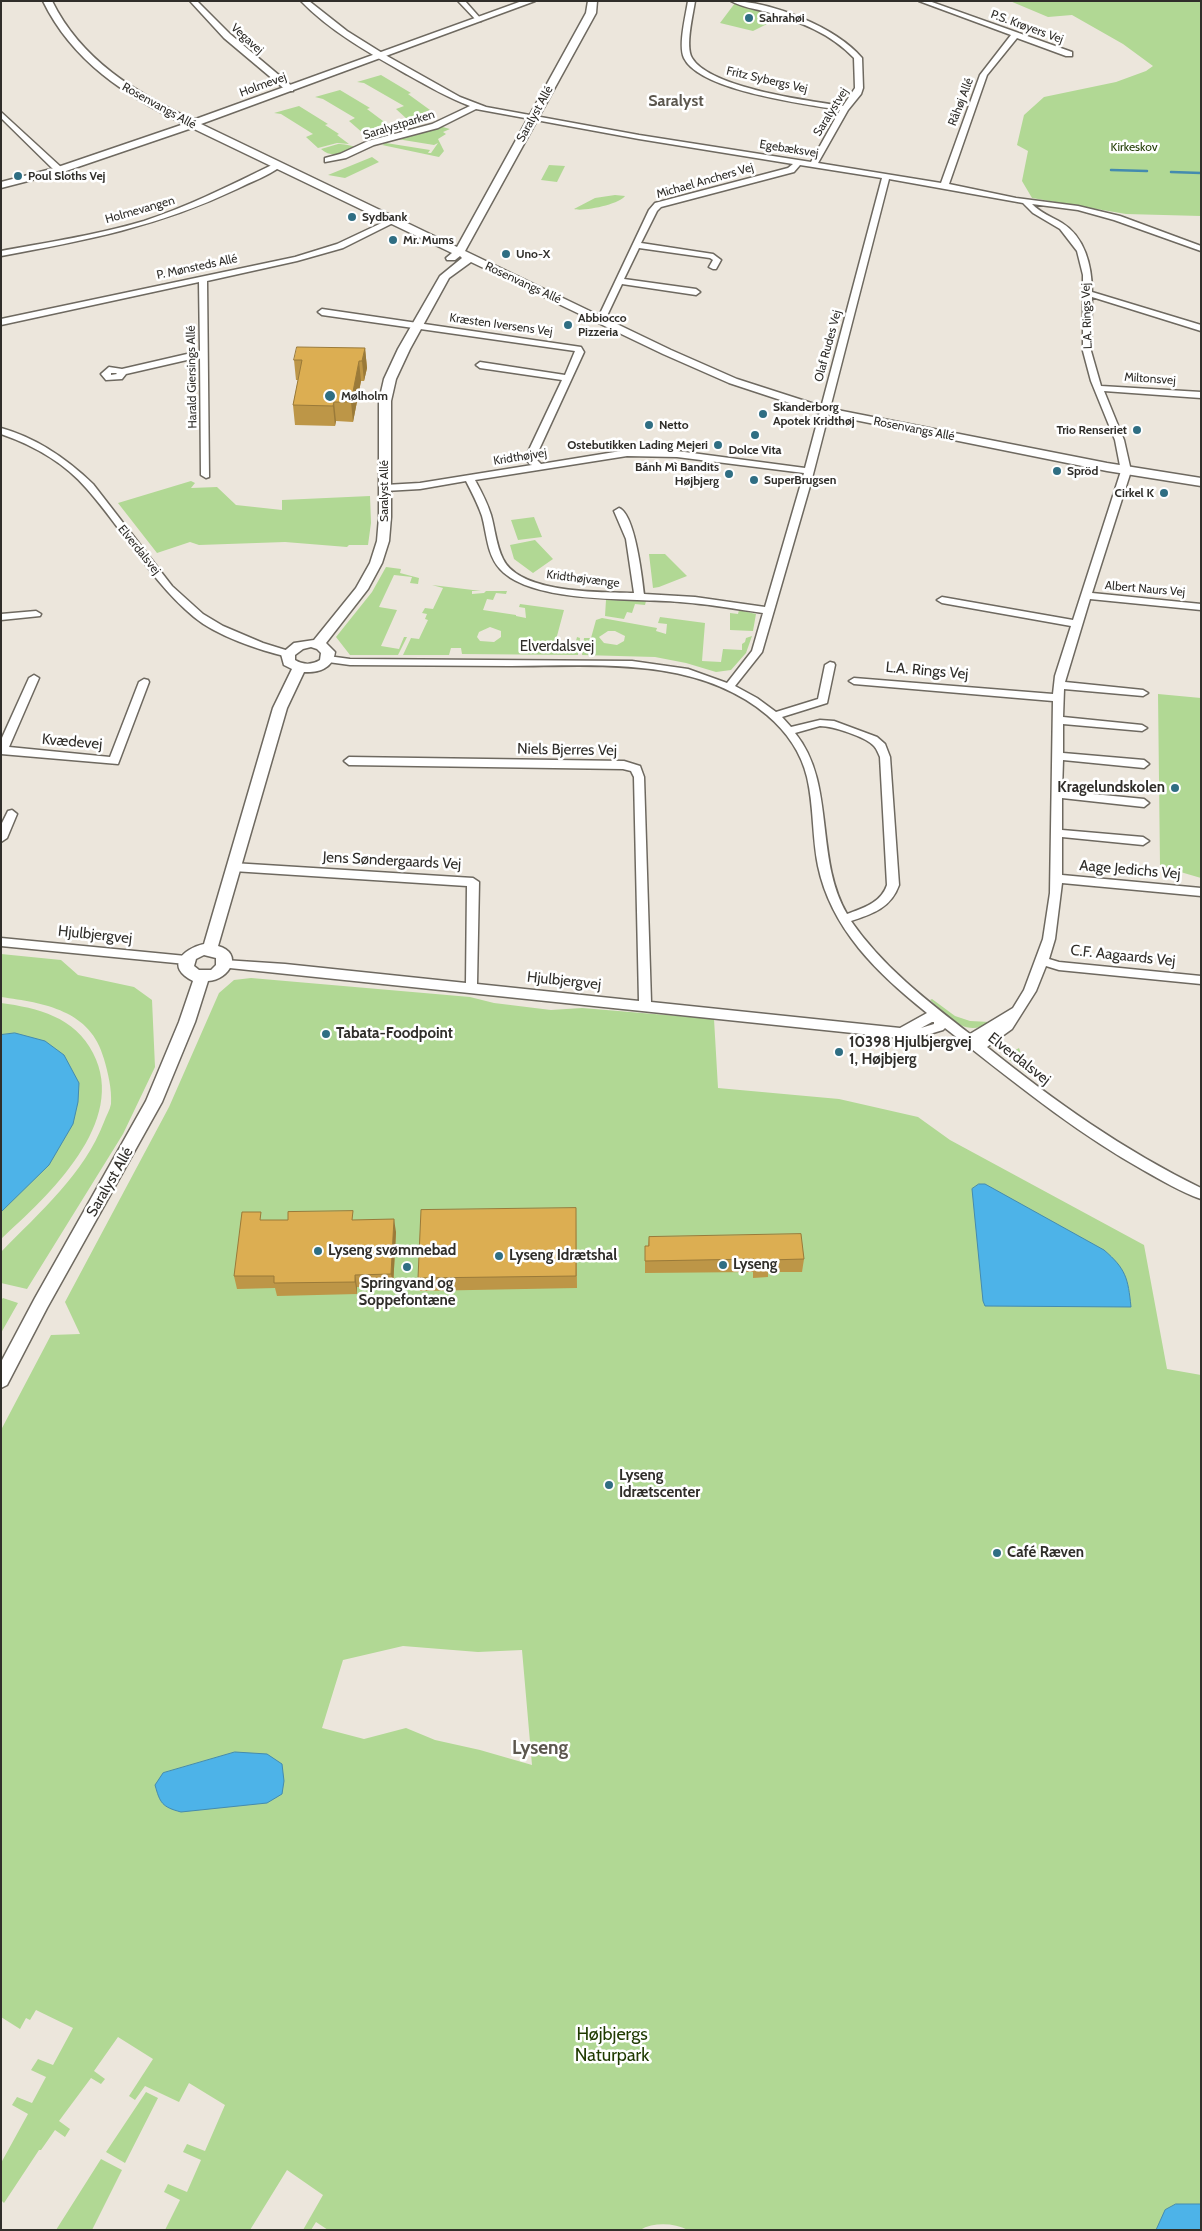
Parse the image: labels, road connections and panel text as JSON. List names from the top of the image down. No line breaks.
{"streets":{"street":["P.S. Krøyers Vej","Vegavej","Fritz Sybergs Vej","Holmevej","Råhøj Allé","Rosenvangs Allé","Saralystvej","Saralyst Allé","Saralystparken","Egebæksvej","Michael Anchers Vej","Holmevangen","P. Mønsteds Allé","L.A. Rings Vej","Kræsten Iversens Vej","Olaf Rudes Vej","Harald Giersings Allé","Miltonsvej","Kridthøjvej","Elverdalsvej","Kridthøjvænge","Albert Naurs Vej","Kvædevej","Niels Bjerres Vej","Jens Søndergaards Vej","Aage Jedichs Vej","Hjulbjergvej","C.F. Aagaards Vej"]},"crossings":[["P.S. Krøyers Vej","Råhøj Allé"],["Vegavej","Holmevej"],["Fritz Sybergs Vej","Saralystvej"],["Holmevej","Rosenvangs Allé"],["Holmevej","Egebæksvej"],["Råhøj Allé","Egebæksvej"],["Rosenvangs Allé","Saralyst Allé"],["Rosenvangs Allé","Michael Anchers Vej"],["Rosenvangs Allé","Holmevangen"],["Rosenvangs Allé","P. Mønsteds Allé"],["Rosenvangs Allé","L.A. Rings Vej"],["Rosenvangs Allé","Olaf Rudes Vej"],["Saralystvej","Egebæksvej"],["Saralyst Allé","Egebæksvej"],["Saralyst Allé","Kræsten Iversens Vej"],["Saralyst Allé","Kridthøjvej"],["Saralyst Allé","Elverdalsvej"],["Saralyst Allé","Hjulbjergvej"],["Saralystparken","Egebæksvej"],["Egebæksvej","Michael Anchers Vej"],["Egebæksvej","L.A. Rings Vej"],["Egebæksvej","Olaf Rudes Vej"],["P. Mønsteds Allé","Harald Giersings Allé"],["L.A. Rings Vej","Miltonsvej"],["Kræsten Iversens Vej","Kridthøjvej"],["Olaf Rudes Vej","Kridthøjvej"],["Olaf Rudes Vej","Elverdalsvej"],["Olaf Rudes Vej","Kridthøjvænge"],["Kridthøjvej","Kridthøjvænge"],["Elverdalsvej","Hjulbjergvej"],["Niels Bjerres Vej","Hjulbjergvej"],["Jens Søndergaards Vej","Hjulbjergvej"]],"districts":["Saralyst","Lyseng"],"parks":["Kirkeskov","Højbjergs Naturpark"],"places":["Sahrahøi","Poul Sloths Vej","Sydbank","Mr. Mums","Uno-X","Abbiocco Pizzeria","Mølholm","Skanderborg Apotek Kridthøj","Netto","Trio Renseriet","Dolce Vita","Ostebutikken Lading Mejeri","Spröd","Bánh Mì Bandits Højbjerg","SuperBrugsen","Cirkel K","Kragelundskolen","Tabata-Foodpoint","10398 Hjulbjergvej 1, Højbjerg","Lyseng svømmebad","Lyseng Idrætshal","Lyseng","Springvand og Soppefontæne","Lyseng Idrætscenter","Café Ræven"]}
